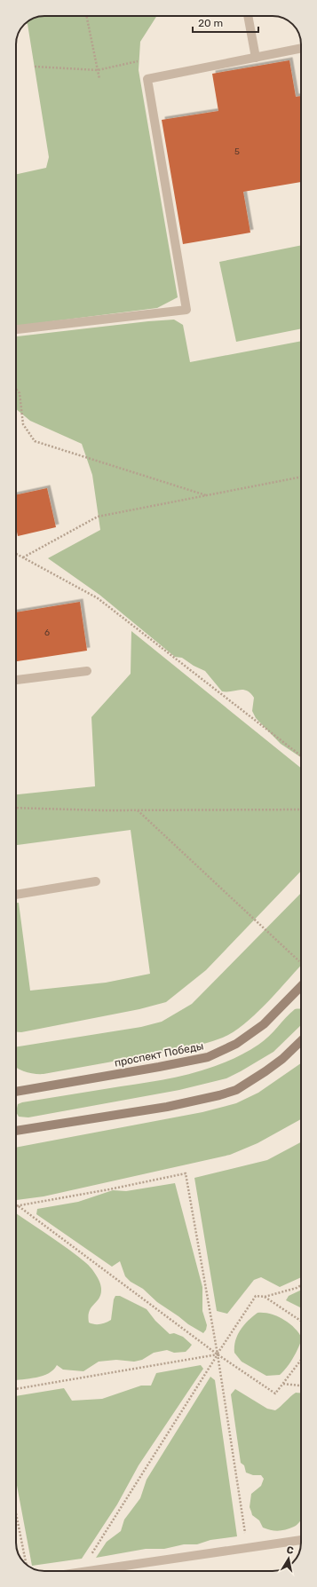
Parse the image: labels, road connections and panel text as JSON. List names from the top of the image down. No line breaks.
{"streets":{"main road":["проспект Победы"]},"house_numbers":["5","6"],"scale_bar":"20 m","north":"top"}
